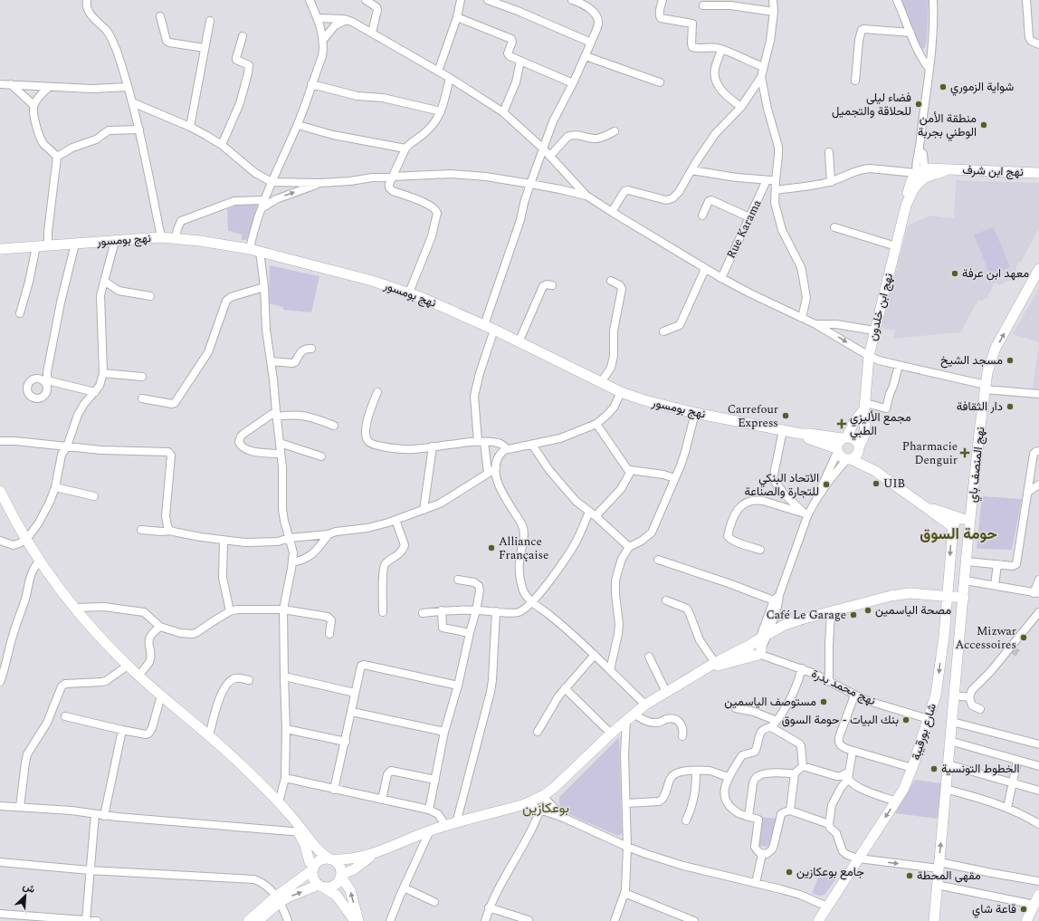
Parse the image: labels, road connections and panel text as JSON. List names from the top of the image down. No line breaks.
{"streets":{"main road":["نهج ابن شرف","نهج بومسور","نهج ابن خلدون","نهج المنصف باي","شارع بورقيبة"],"street":["Rue Karama","نهج محمد بدرة"]},"crossings":[["نهج ابن شرف","نهج ابن خلدون"],["نهج بومسور","نهج ابن خلدون"],["نهج بومسور","نهج المنصف باي"],["نهج بومسور","شارع بورقيبة"],["نهج المنصف باي","شارع بورقيبة"],["نهج محمد بدرة","شارع بورقيبة"]],"one_way":["نهج المنصف باي"],"districts":["حومة السوق","بوعكازين"],"places":{"other":["شواية الزموري","فضاء ليلى للحلاقة والتجميل","منطقة الأمن الوطني بجربة","معهد ابن عرفة","مسجد الشيخ","دار الثقافة","Carrefour Express","UIB","الاتحاد البنكي للتجارة والصناعة","Alliance Française","مصحة الياسمين","Café Le Garage","Mizwar Accessoires","مستوصف الياسمين","بنك البيات - حومة السوق","الخطوط التونسية","جامع بوعكازين","مقهى المحطة","قاعة شاي"],"health":["مجمع الأليزي الطبي","Pharmacie Denguir"]},"north":"top right"}
